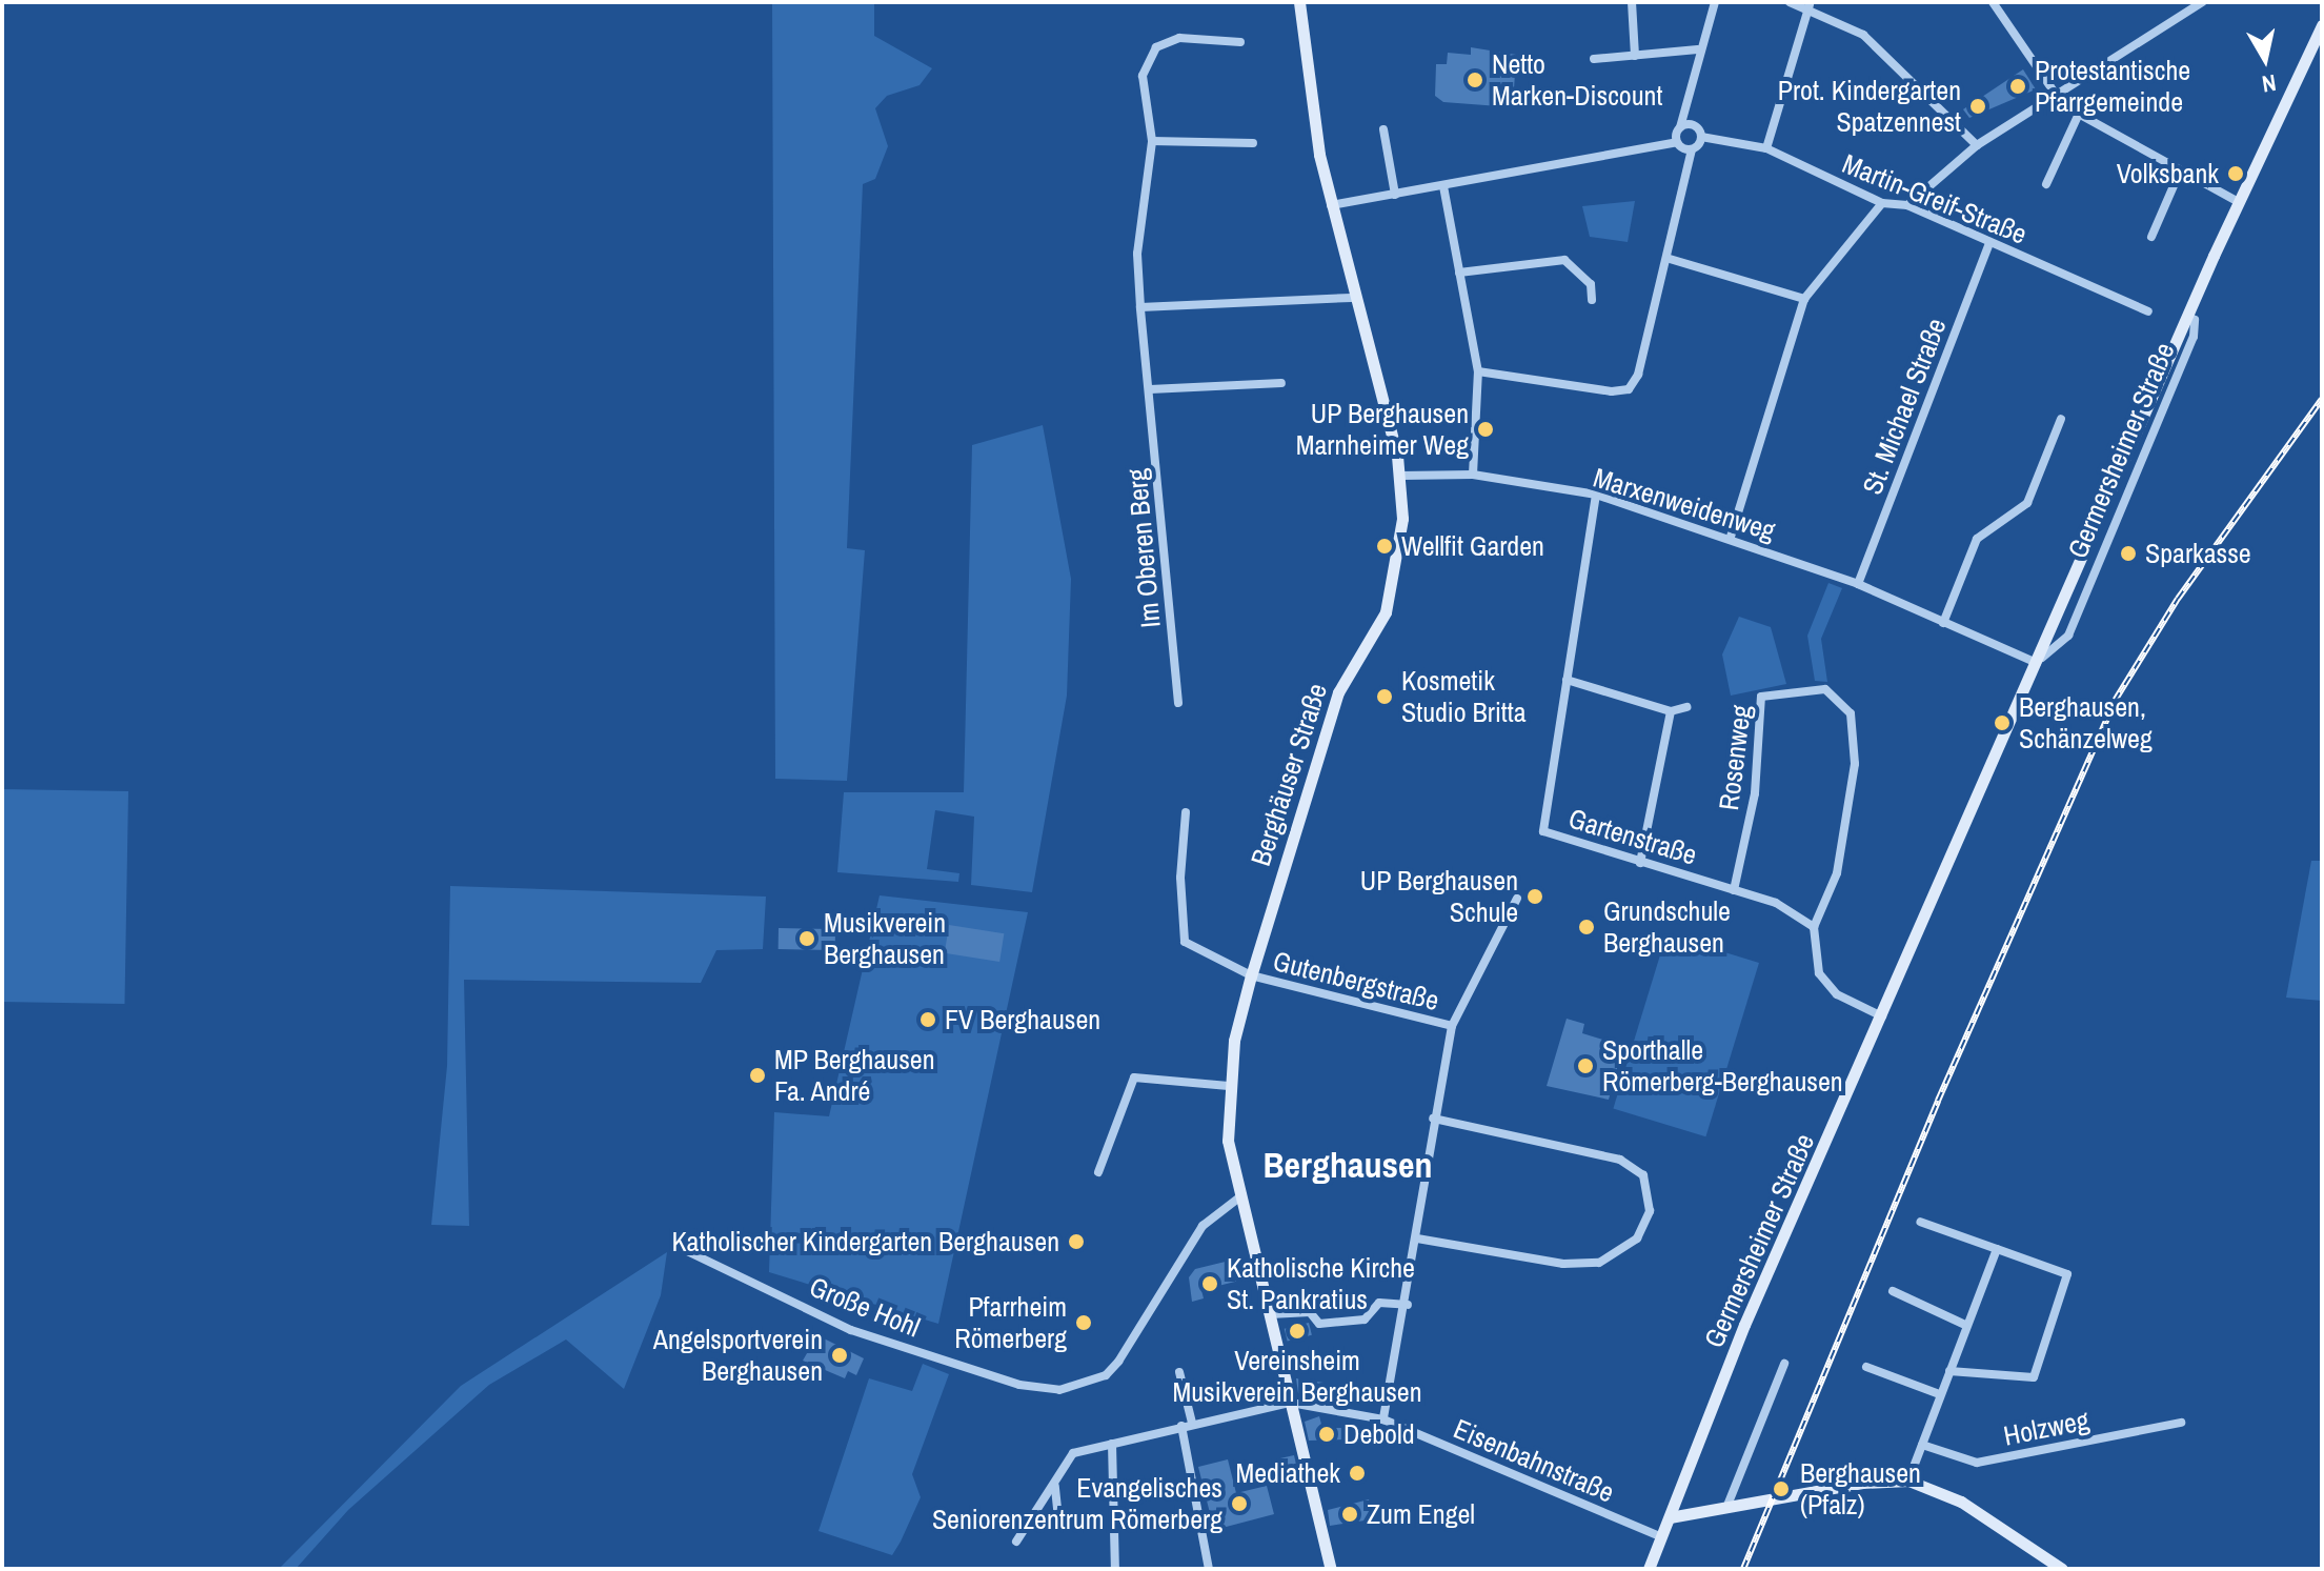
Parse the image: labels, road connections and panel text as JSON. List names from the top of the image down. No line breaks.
{"streets":{"street":["Martin-Greif-Straße","St. Michael Straße","Germersheimer Straße","Marxenweidenweg","Im Oberen Berg","Rosenweg","Berghäuser Straße","Gartenstraße","Gutenbergstraße","Große Hohl","Holzweg","Eisenbahnstraße"]},"crossings":[["Martin-Greif-Straße","St. Michael Straße"],["St. Michael Straße","Marxenweidenweg"],["Germersheimer Straße","Marxenweidenweg"],["Germersheimer Straße","Eisenbahnstraße"],["Marxenweidenweg","Berghäuser Straße"],["Marxenweidenweg","Gartenstraße"],["Rosenweg","Gartenstraße"],["Berghäuser Straße","Gutenbergstraße"],["Berghäuser Straße","Große Hohl"],["Berghäuser Straße","Eisenbahnstraße"],["Gutenbergstraße","Eisenbahnstraße"]],"districts":["Berghausen"],"places":["Netto Marken-Discount","Protestantische Pfarrgemeinde","Prot. Kindergarten Spatzennest","Volksbank","UP Berghausen Marnheimer Weg","Wellfit Garden","Sparkasse","Kosmetik Studio Britta","Berghausen, Schänzelweg","UP Berghausen Schule","Grundschule Berghausen","Musikverein Berghausen","FV Berghausen","Sporthalle Römerberg-Berghausen","MP Berghausen Fa. André","Katholischer Kindergarten Berghausen","Katholische Kirche St. Pankratius","Pfarrheim Römerberg","Vereinsheim Musikverein Berghausen","Angelsportverein Berghausen","Debold","Mediathek","Berghausen (Pfalz)","Evangelisches Seniorenzentrum Römerberg","Zum Engel"],"north":"bottom"}
